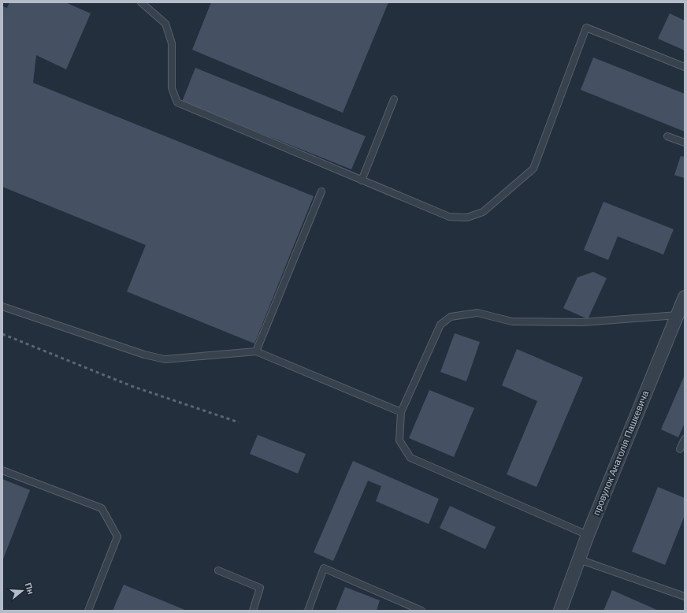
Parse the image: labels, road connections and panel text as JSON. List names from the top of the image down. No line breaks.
{"streets":{"street":["провулок Анатолія Пашкевича"]},"north":"right"}
